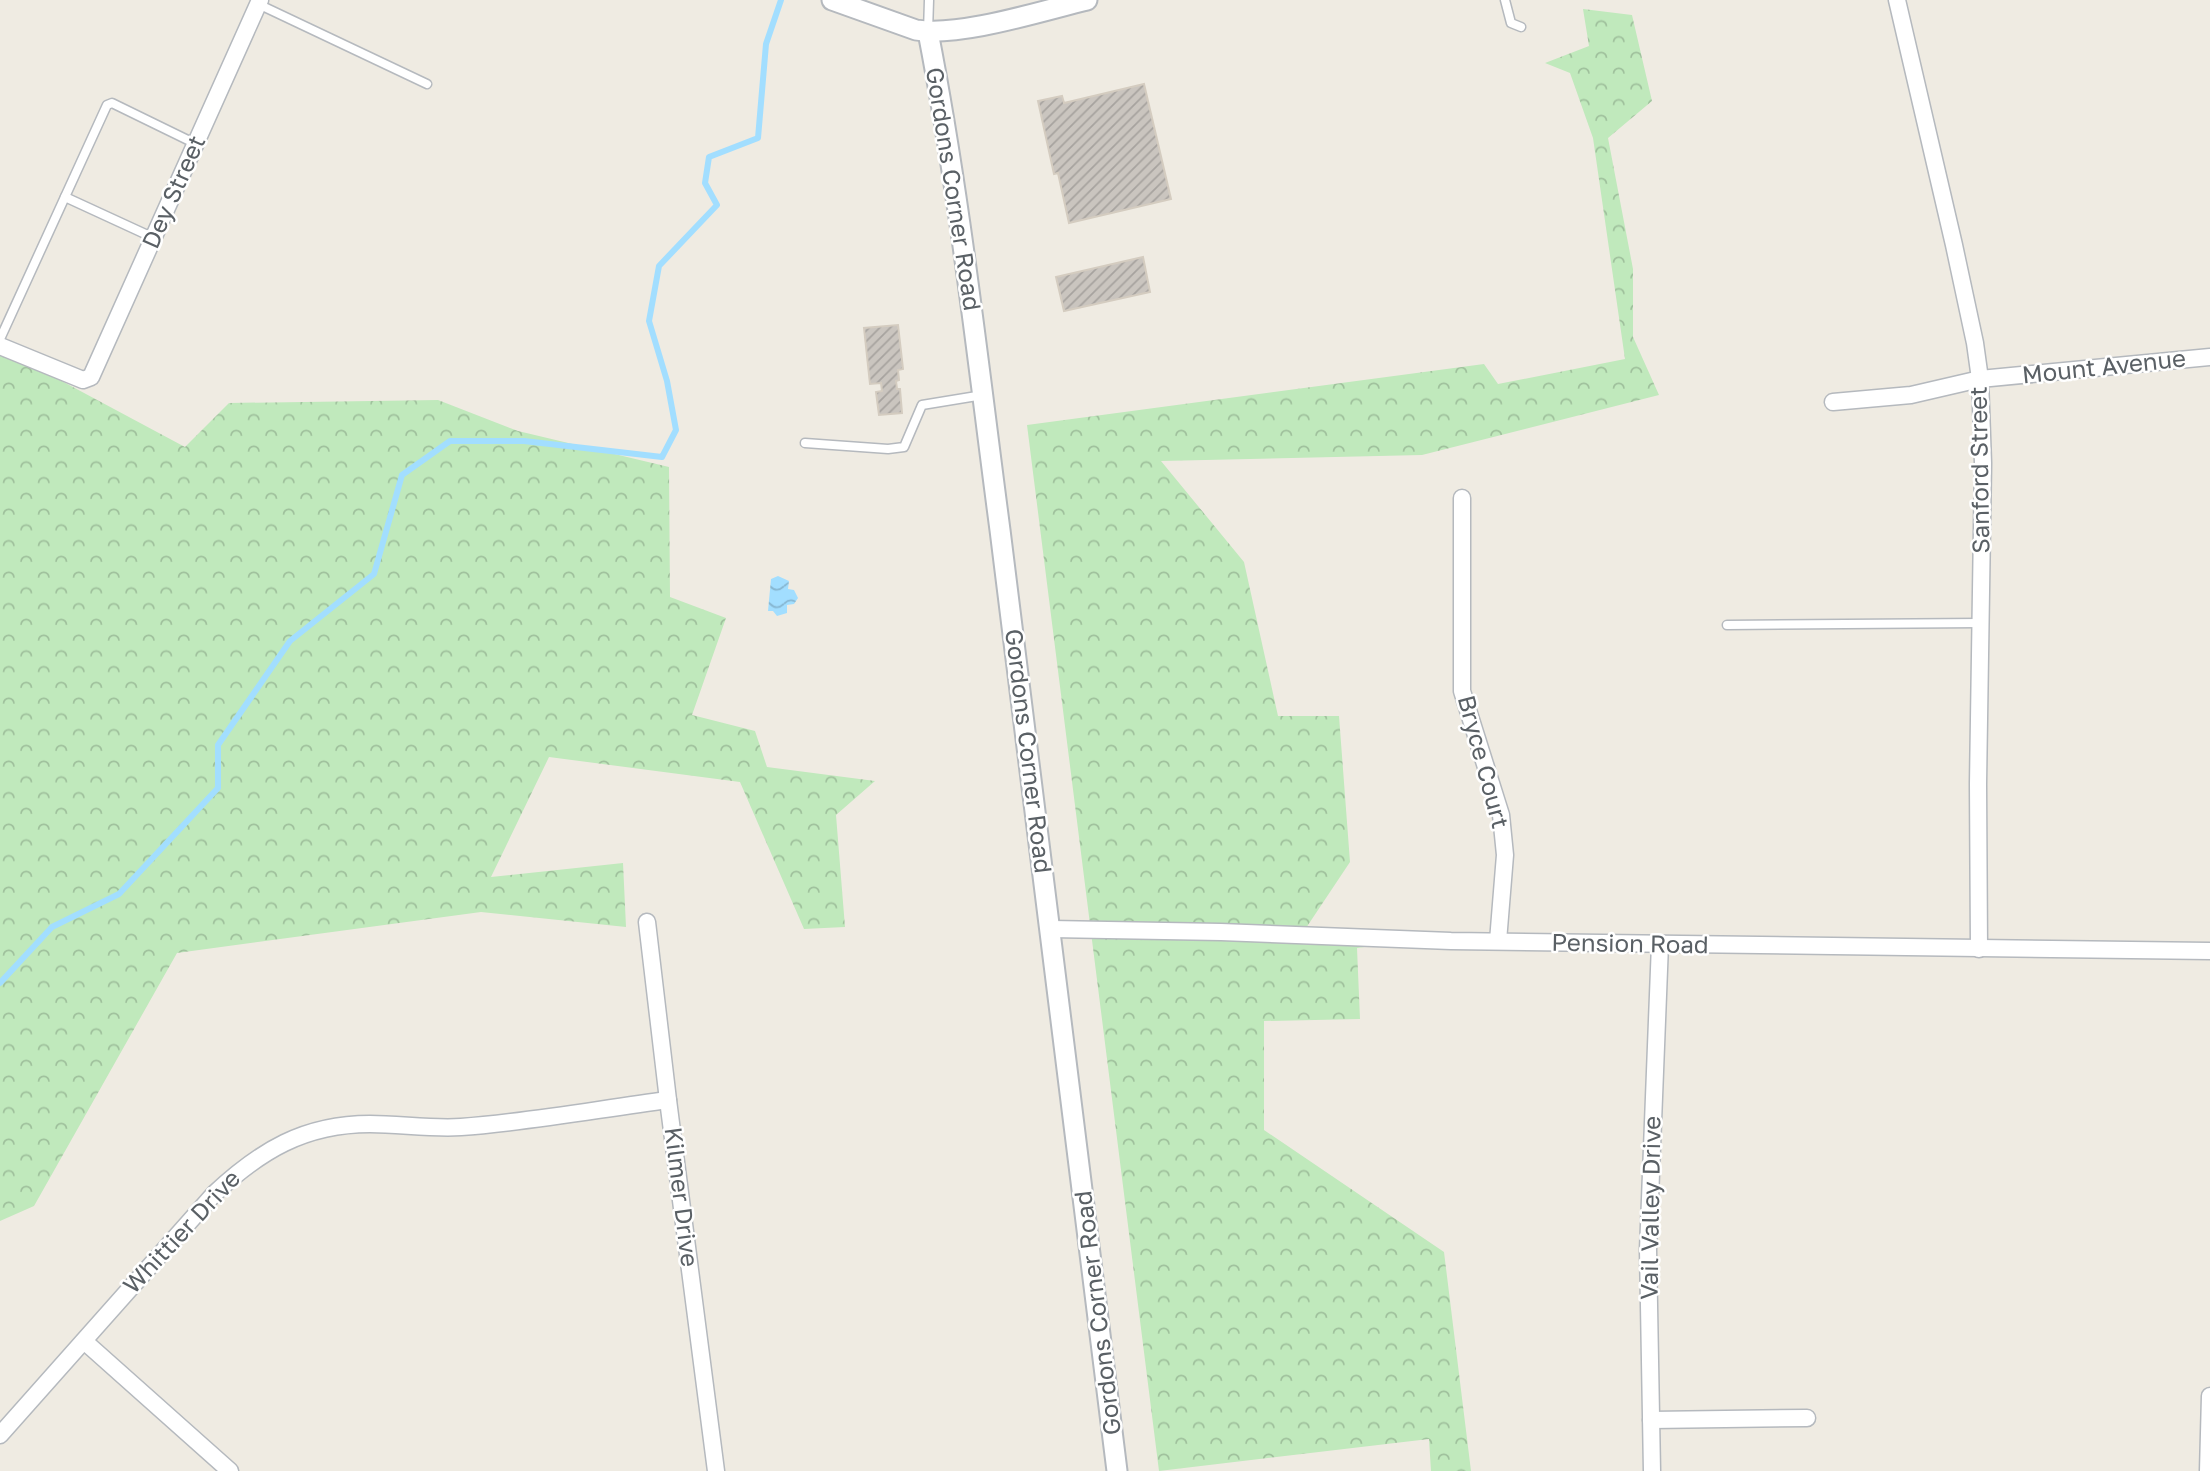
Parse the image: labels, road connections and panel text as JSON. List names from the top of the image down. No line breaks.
{"streets":{"street":["Gordons Corner Road","Dey Street","Mount Avenue","Sanford Street","Bryce Court","Pension Road","Kilmer Drive","Vail Valley Drive","Whittier Drive"]},"crossings":[["Gordons Corner Road","Pension Road"],["Mount Avenue","Sanford Street"],["Sanford Street","Pension Road"],["Bryce Court","Pension Road"],["Pension Road","Vail Valley Drive"],["Kilmer Drive","Whittier Drive"]]}
